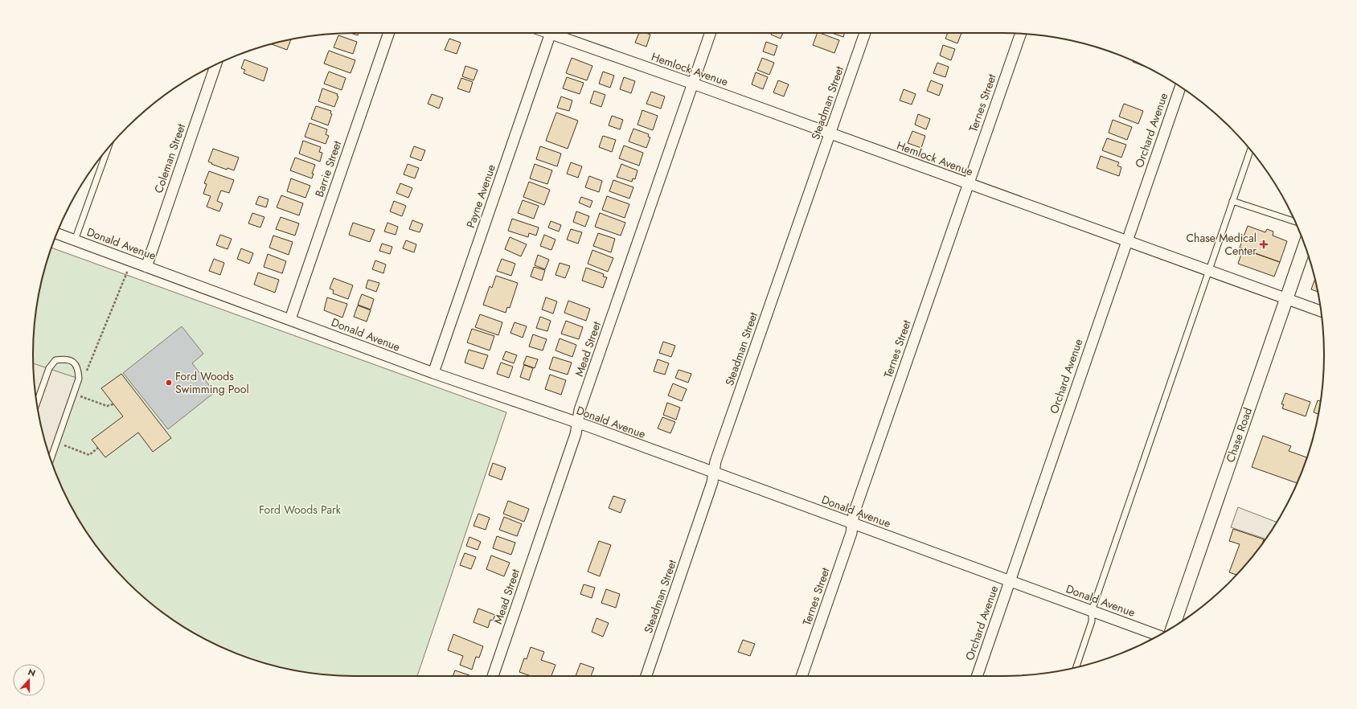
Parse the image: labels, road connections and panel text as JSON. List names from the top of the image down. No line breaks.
{"streets":{"street":["Hemlock Avenue","Steadman Street","Ternes Street","Orchard Avenue","Coleman Street","Barrie Street","Payne Avenue","Donald Avenue","Mead Street","Chase Road"]},"crossings":[["Hemlock Avenue","Steadman Street"],["Hemlock Avenue","Ternes Street"],["Hemlock Avenue","Orchard Avenue"],["Hemlock Avenue","Mead Street"],["Hemlock Avenue","Chase Road"],["Steadman Street","Donald Avenue"],["Ternes Street","Donald Avenue"],["Orchard Avenue","Donald Avenue"],["Coleman Street","Donald Avenue"],["Barrie Street","Donald Avenue"],["Payne Avenue","Donald Avenue"],["Donald Avenue","Mead Street"]],"parks":["Ford Woods Park"],"places":{"health":["Chase Medical Center"],"other":["Ford Woods Swimming Pool"]},"north":"top"}
